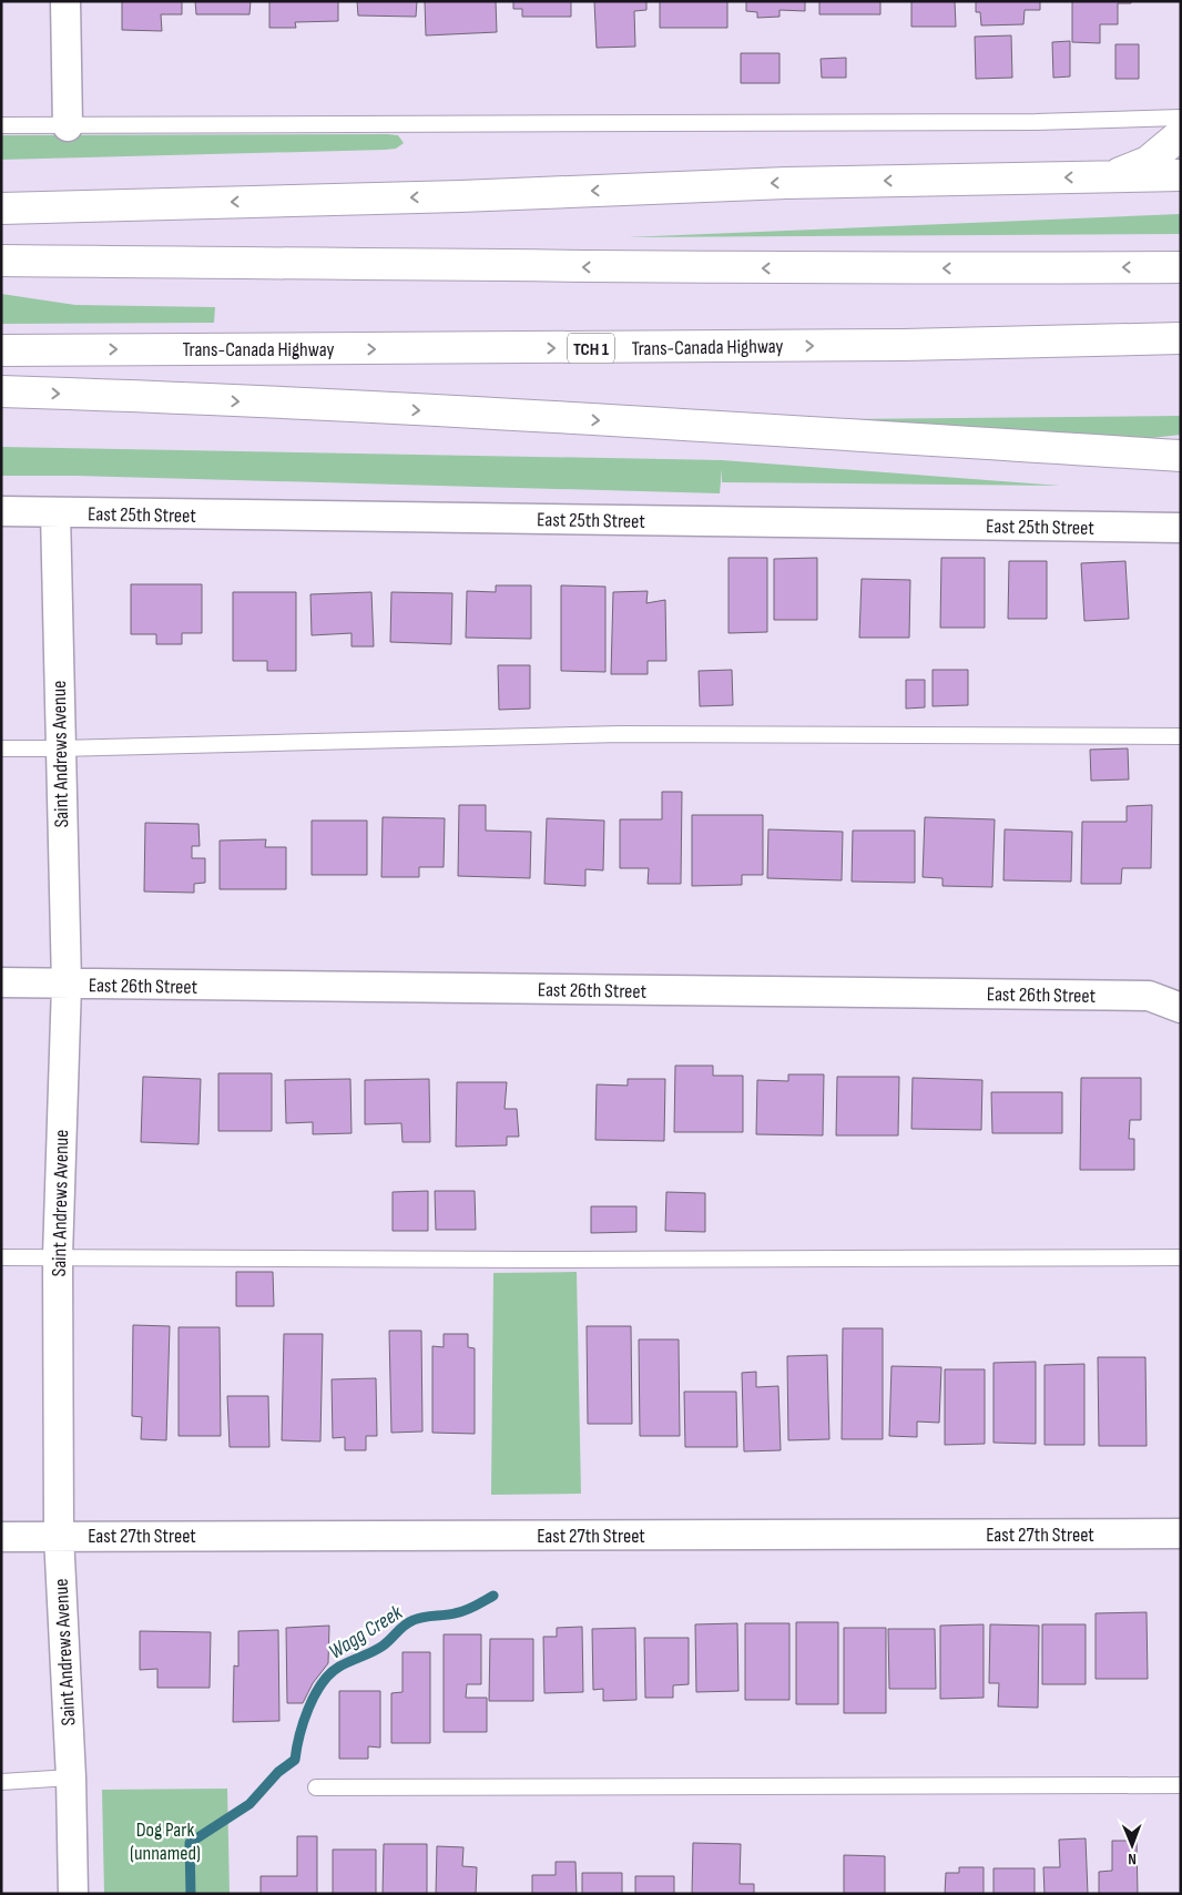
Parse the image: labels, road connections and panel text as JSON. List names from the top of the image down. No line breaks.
{"streets":{"highway":["Trans-Canada Highway","TCH 1"],"street":["East 25th Street","Saint Andrews Avenue","East 26th Street","East 27th Street"]},"crossings":[["East 25th Street","Saint Andrews Avenue"],["Saint Andrews Avenue","East 26th Street"],["Saint Andrews Avenue","East 27th Street"]],"water":["Wagg Creek"],"parks":["Dog Park (unnamed)"],"north":"bottom"}
